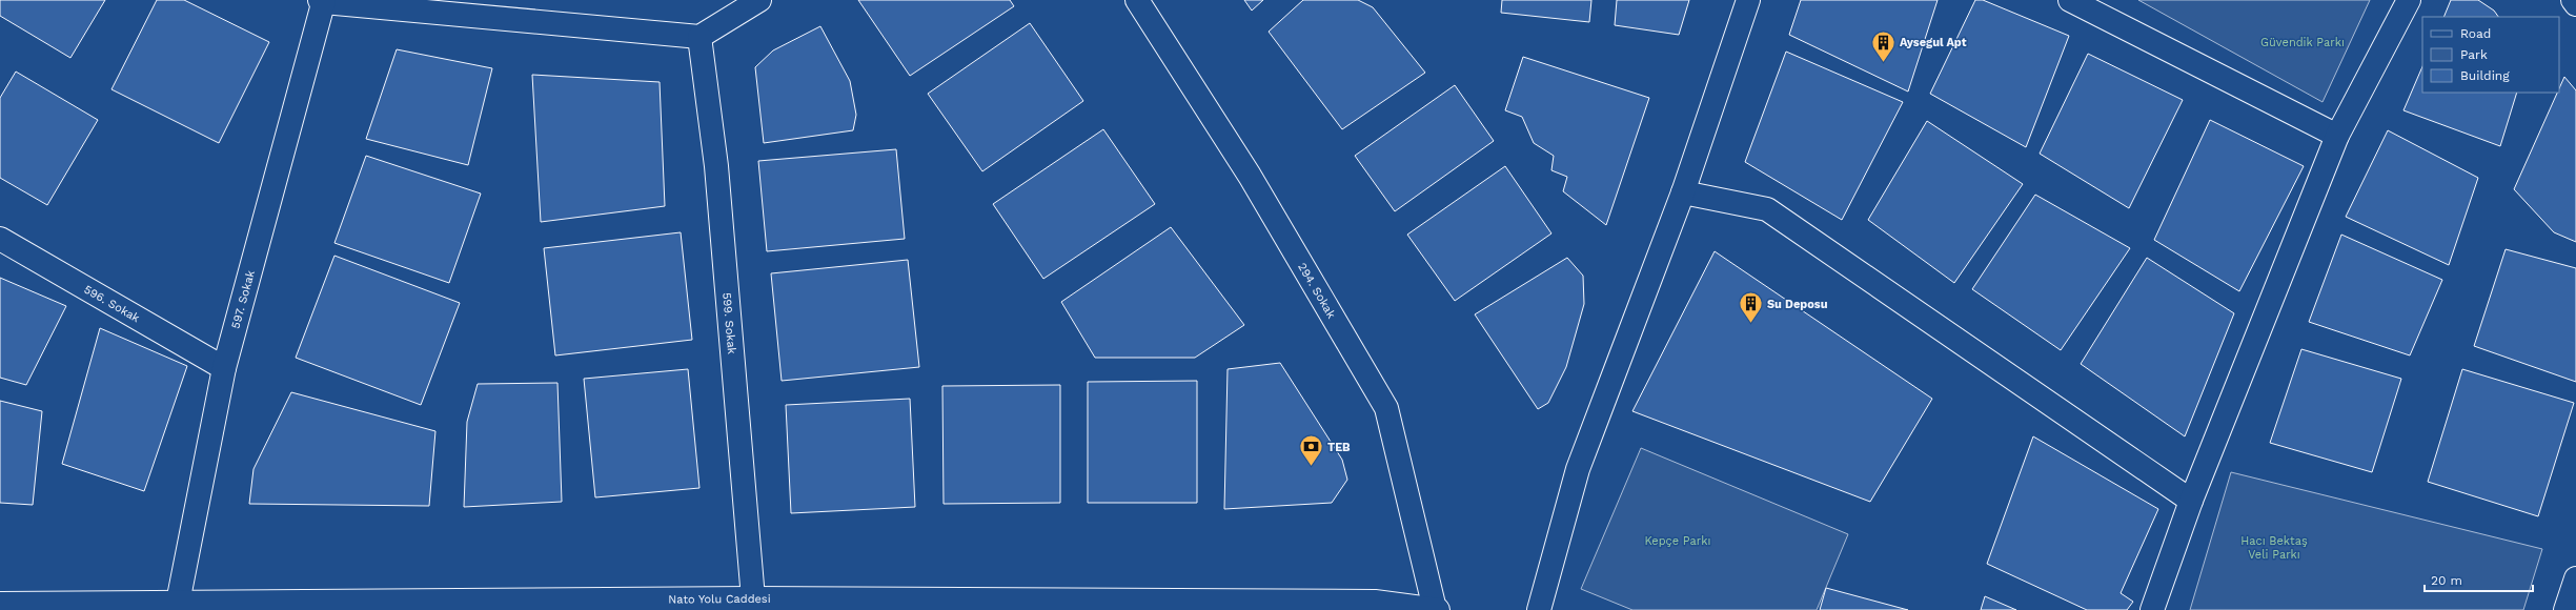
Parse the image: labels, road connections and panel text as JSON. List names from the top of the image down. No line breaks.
{"streets":{"street":["294. Sokak","597. Sokak","596. Sokak","599. Sokak","Nato Yolu Caddesi"]},"crossings":[["294. Sokak","Nato Yolu Caddesi"],["597. Sokak","596. Sokak"],["597. Sokak","Nato Yolu Caddesi"],["599. Sokak","Nato Yolu Caddesi"]],"parks":["Güvendik Parkı","Kepçe Parkı","Hacı Bektaş Veli Parkı"],"places":{"building":["Aysegul Apt","Su Deposu"],"bank":["TEB"]},"legend":["Road","Park","Building"],"scale_bar":"20 m"}
